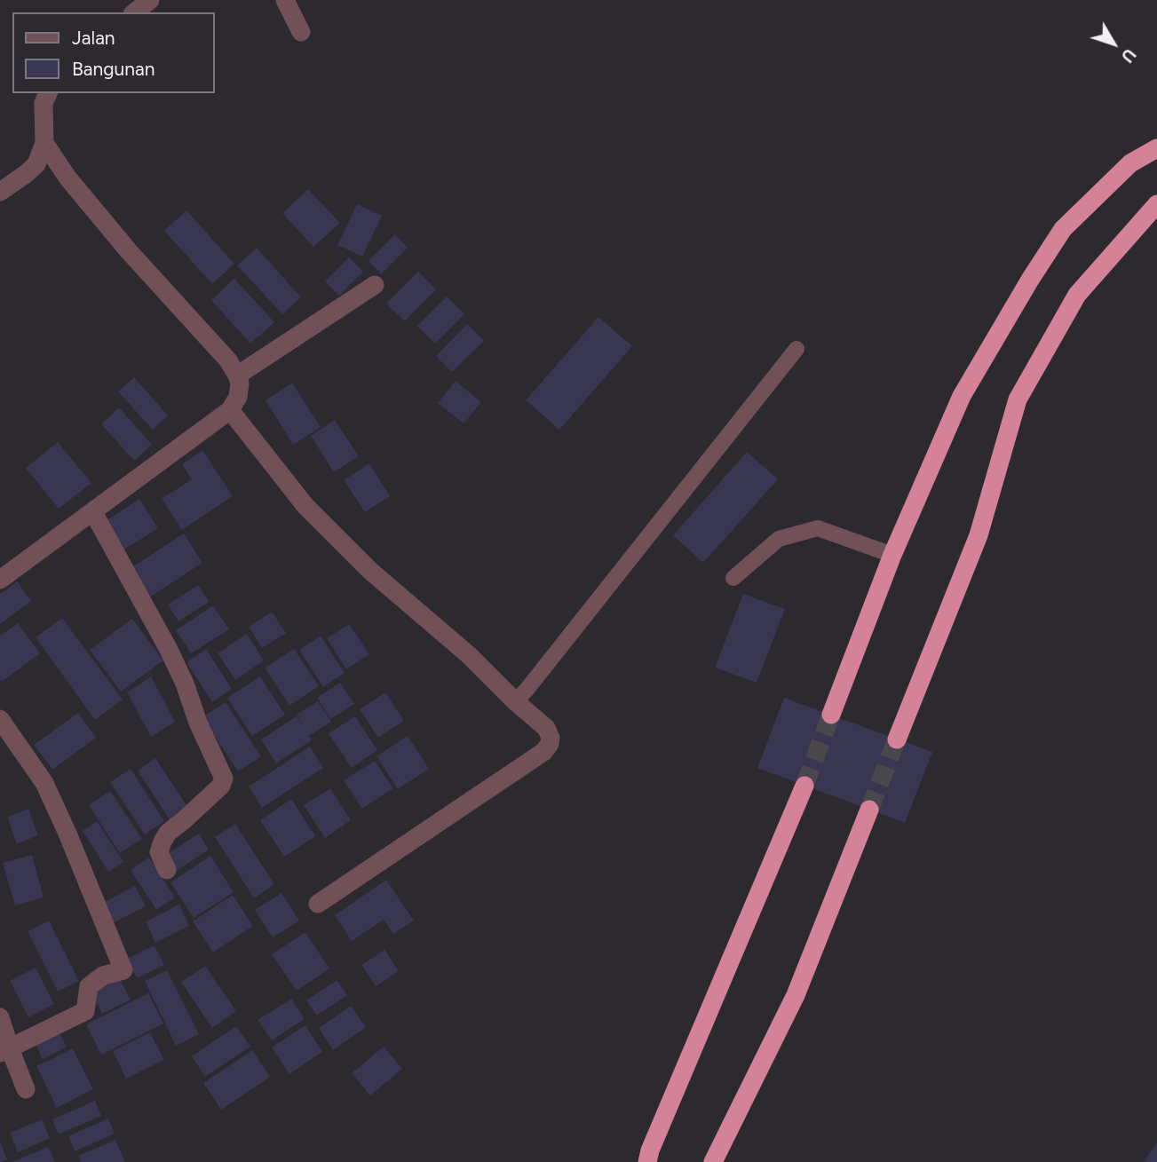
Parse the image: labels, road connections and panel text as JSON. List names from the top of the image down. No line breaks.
{"legend":["Jalan","Bangunan"],"north":"bottom right"}
